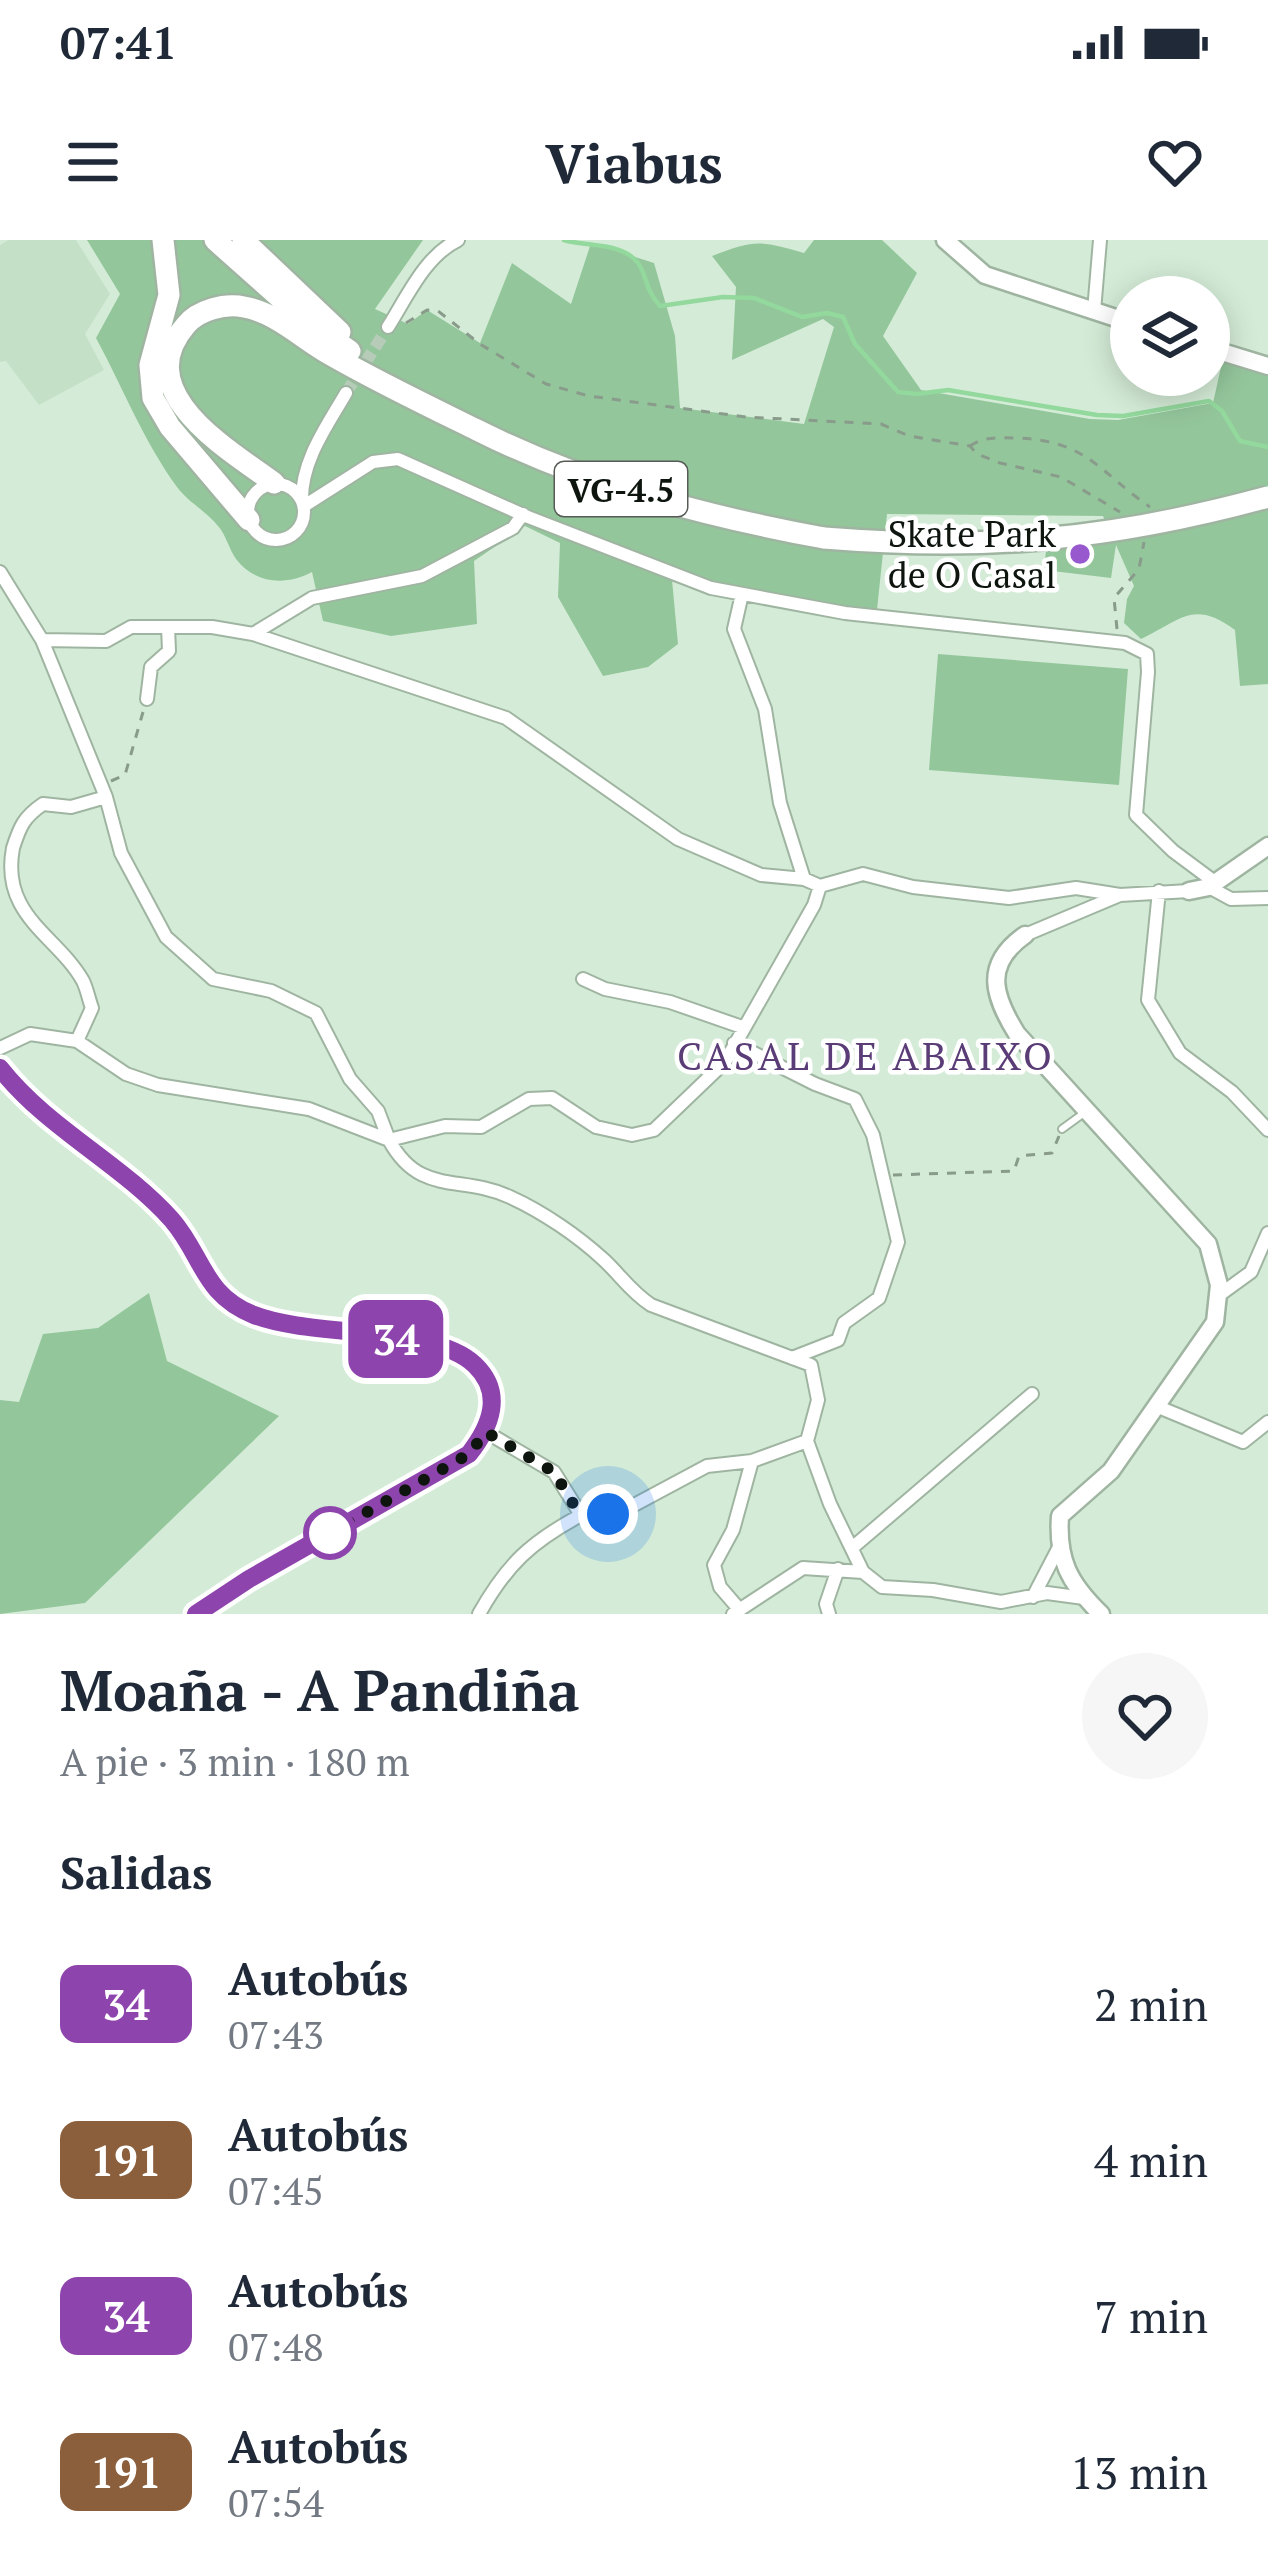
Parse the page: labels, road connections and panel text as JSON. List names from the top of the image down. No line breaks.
{"streets":{"highway":["VG-4.5"]},"districts":["CASAL DE ABAIXO"],"places":["Skate Park de O Casal"],"lines":["bus line 34"],"page":{"status":"07:41","header":"Viabus","on_map":"34","heading":[["Moaña - A Pandiña","A pie · 3 min · 180 m"],"Salidas"],"list":[{"mark":"34","name":"Autobús","note":"07:43","value":"2 min"},{"mark":"191","name":"Autobús","note":"07:45","value":"4 min"},{"mark":"34","name":"Autobús","note":"07:48","value":"7 min"},{"mark":"191","name":"Autobús","note":"07:54","value":"13 min"}]}}
